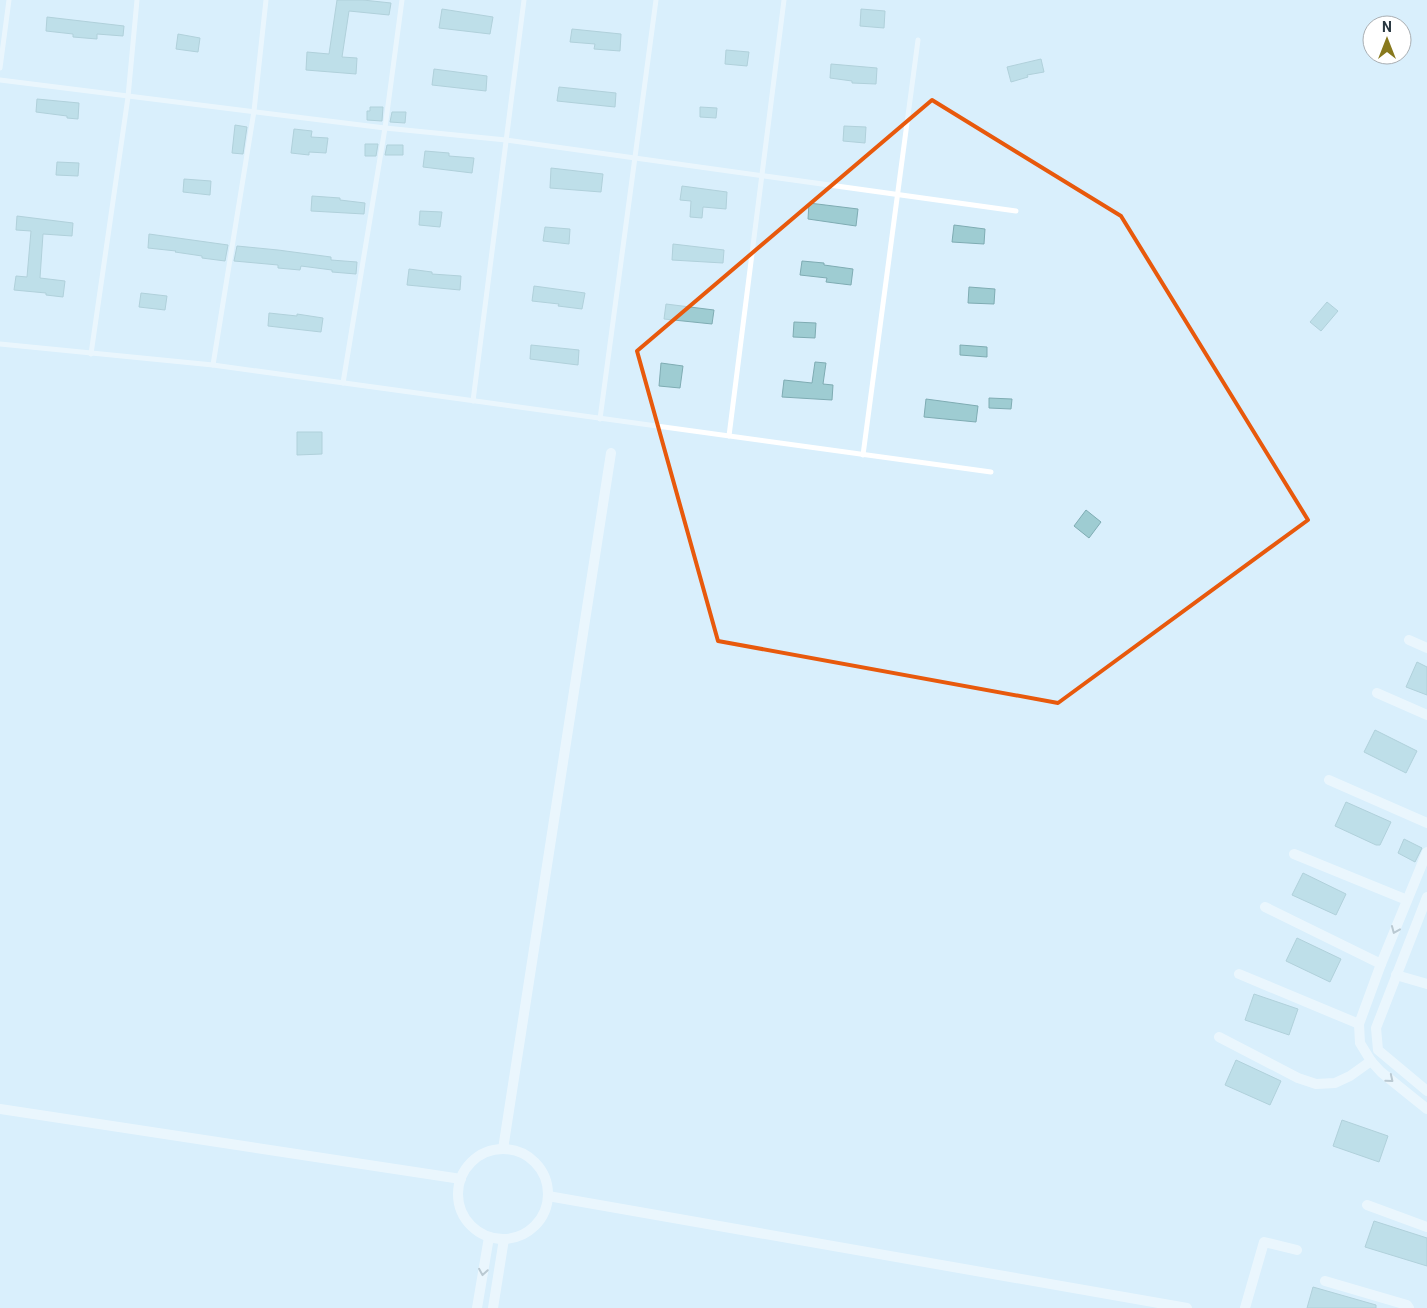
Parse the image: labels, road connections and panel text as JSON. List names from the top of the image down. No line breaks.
{"north":"top"}
